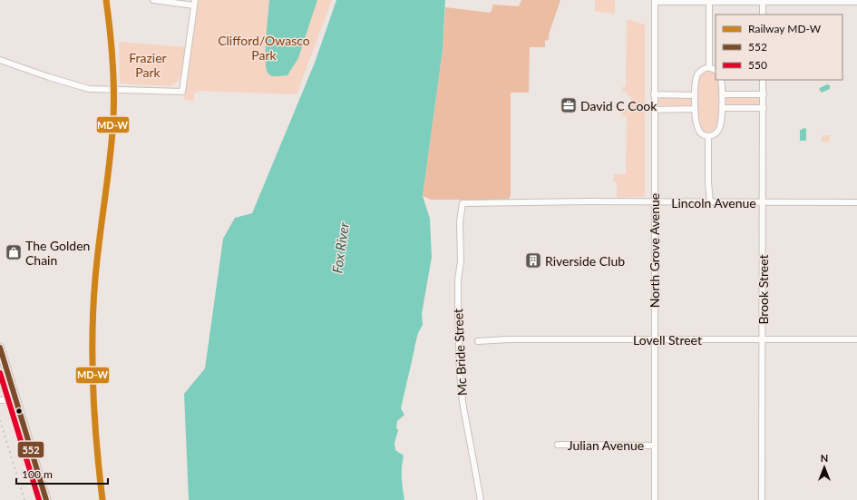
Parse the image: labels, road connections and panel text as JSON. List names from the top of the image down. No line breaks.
{"streets":{"street":["Lincoln Avenue","North Grove Avenue","Brook Street","Lovell Street","Mc Bride Street","Julian Avenue"]},"crossings":[["Lincoln Avenue","North Grove Avenue"],["Lincoln Avenue","Brook Street"],["Lincoln Avenue","Mc Bride Street"],["North Grove Avenue","Lovell Street"],["North Grove Avenue","Julian Avenue"],["Brook Street","Lovell Street"]],"water":["Fox River"],"parks":["Clifford/Owasco Park","Frazier Park"],"places":{"office":["David C Cook"],"shop":["The Golden Chain"],"building":["Riverside Club"]},"lines":["rail line MD-W","transit line 552","transit line 550"],"legend":["Railway MD-W","552","550"],"scale_bar":"100 m","north":"top"}
